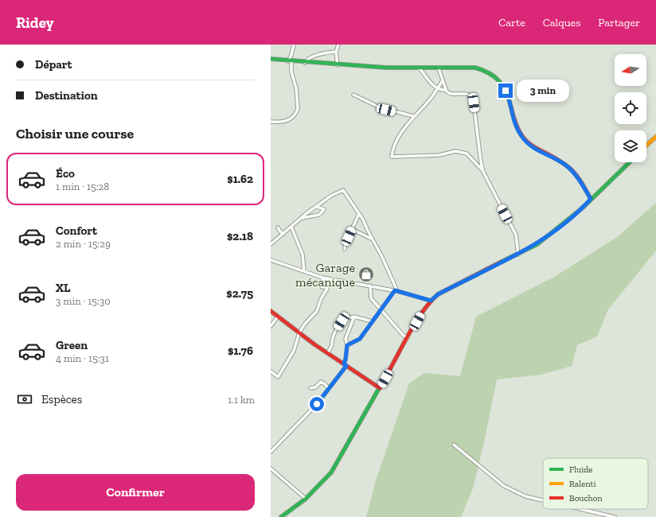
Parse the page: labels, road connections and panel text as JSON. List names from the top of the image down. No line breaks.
{"places":{"shop":["Garage mécanique"]},"legend":["Fluide","Ralenti","Bouchon"],"north":"left","page":{"header":"Ridey","nav":["Carte","Calques","Partager"],"banner":["Départ","Destination"],"bubble":"3 min","heading":"Choisir une course","list":[{"name":"Éco","note":"1 min · 15:28","value":"$1.62"},{"name":"Confort","note":"2 min · 15:29","value":"$2.18"},{"name":"XL","note":"3 min · 15:30","value":"$2.75"},{"name":"Green","note":"4 min · 15:31","value":"$1.76"}],"pay":["Espèces","1.1 km"],"buttons":"Confirmer"}}
